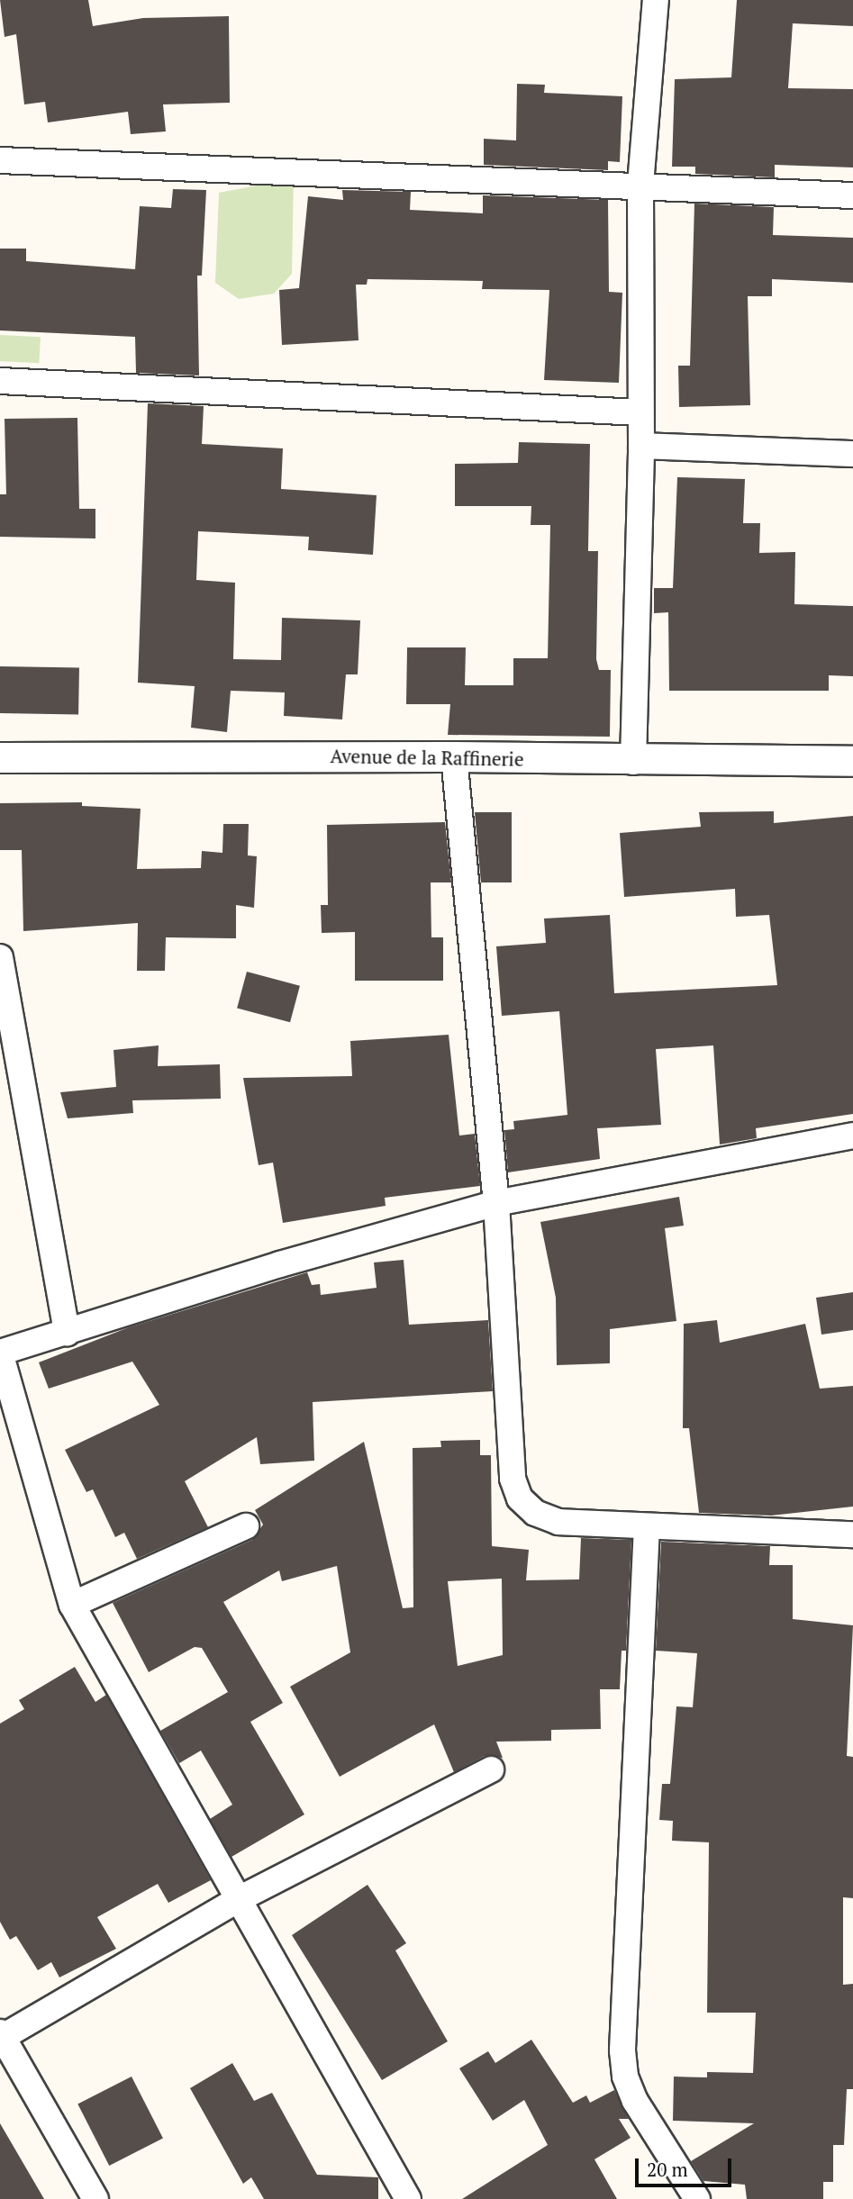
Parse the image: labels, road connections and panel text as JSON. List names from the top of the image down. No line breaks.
{"streets":{"street":["Avenue de la Raffinerie"]},"scale_bar":"20 m"}
